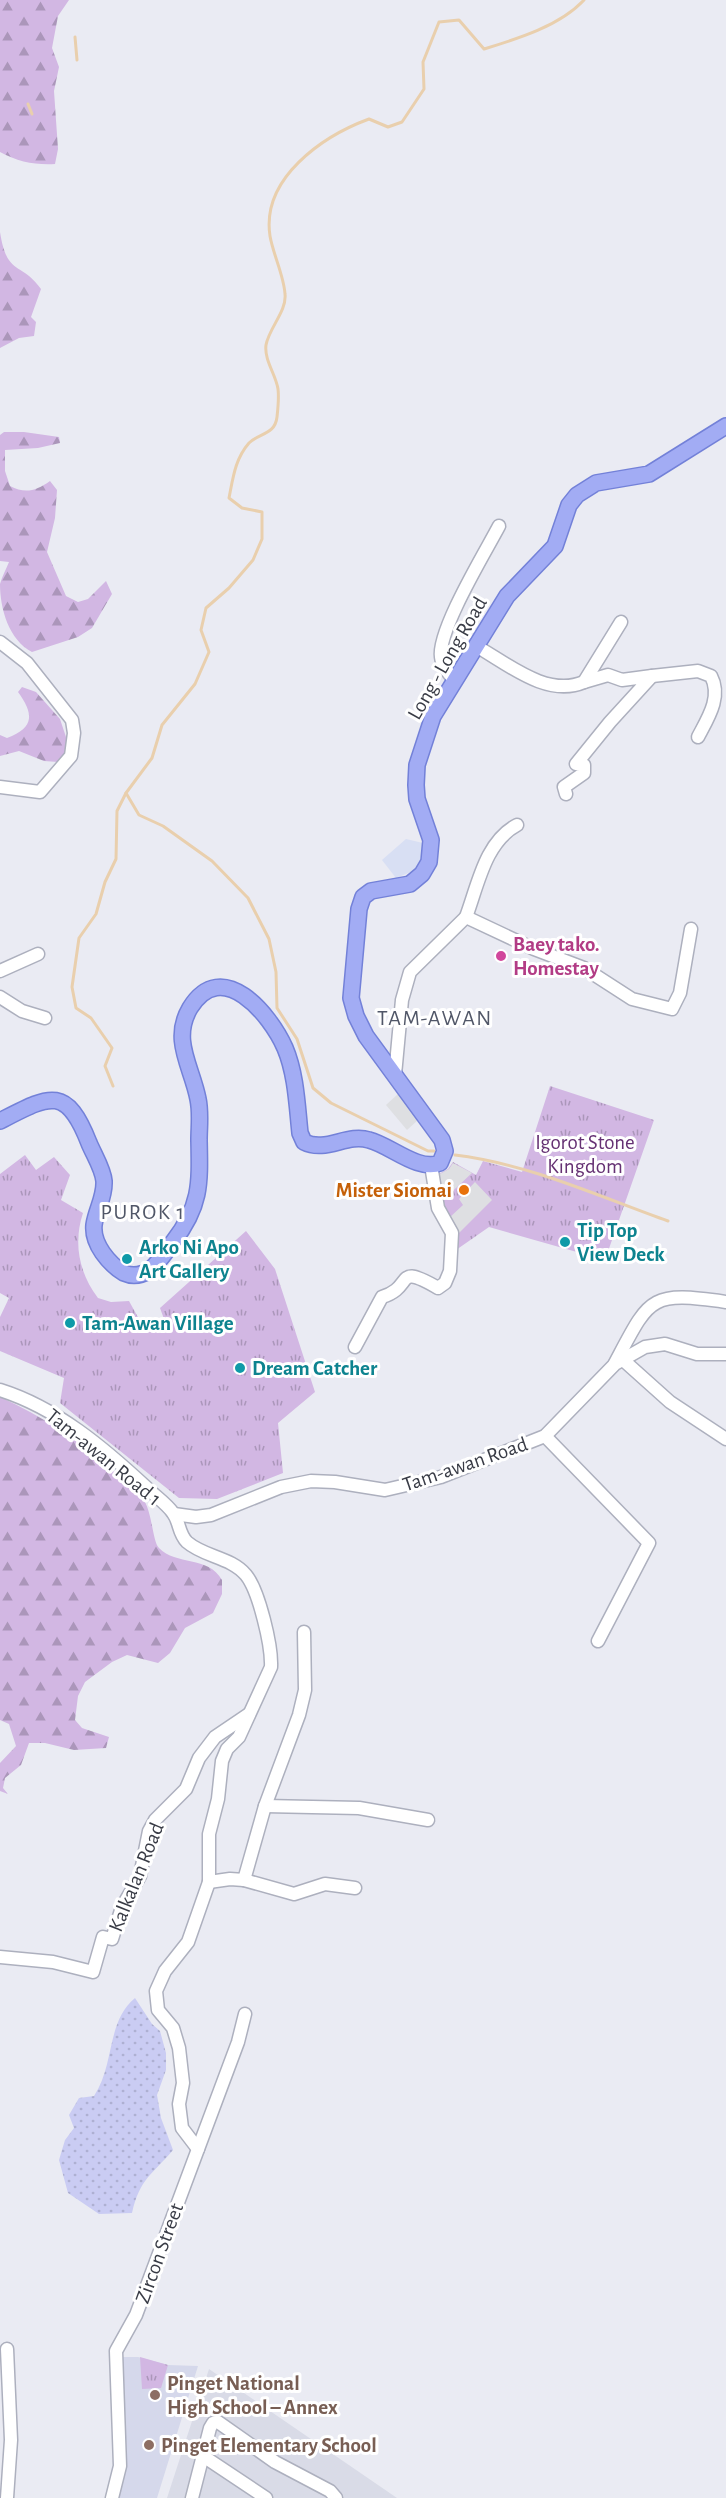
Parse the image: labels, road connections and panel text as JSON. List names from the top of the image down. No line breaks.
{"streets":{"main road":["Long - Long Road"],"street":["Tam-awan Road 1","Tam-awan Road","Kalkalan Road","Zircon Street"]},"crossings":[["Tam-awan Road 1","Tam-awan Road"],["Tam-awan Road 1","Kalkalan Road"],["Tam-awan Road 1","Zircon Street"]],"districts":["TAM-AWAN","PUROK 1"],"parks":["Igorot Stone Kingdom"],"places":["Baey tako. Homestay","Mister Siomai","Tip Top View Deck","Arko Ni Apo Art Gallery","Tam-Awan Village","Dream Catcher","Pinget National High School – Annex","Pinget Elementary School"]}
